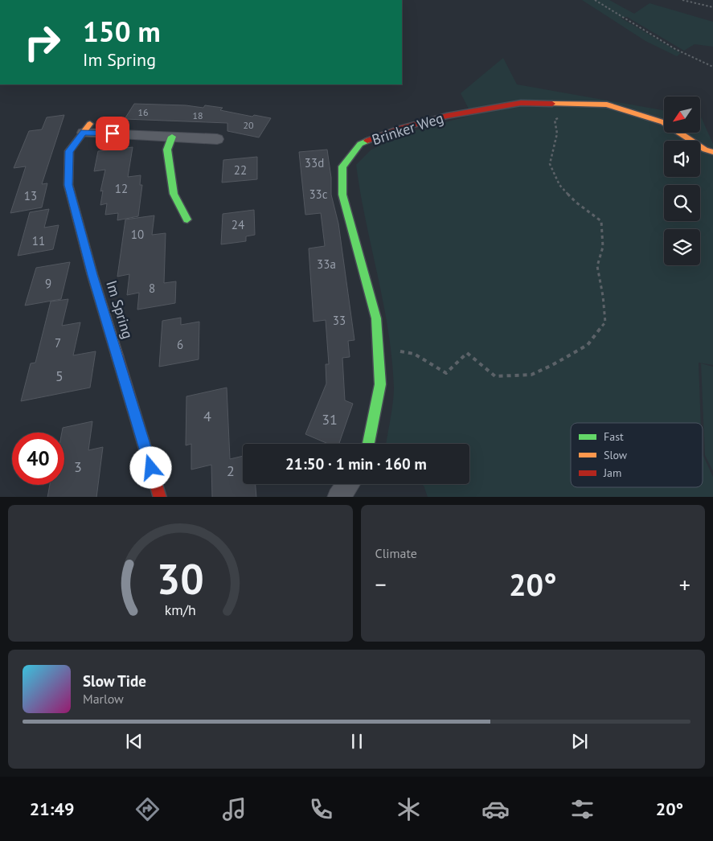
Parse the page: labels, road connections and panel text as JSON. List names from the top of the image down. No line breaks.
{"streets":{"street":["Brinker Weg","Im Spring"]},"house_numbers":["16","18","20","33d","22","12","33c","13","24","10","11","33a","9","8","33","7","6","5","4","31","3","2"],"legend":["Fast","Slow","Jam"],"north":"bottom left","page":{"turn":["150 m","Im Spring"],"limit":"40","trip":"21:50 · 1 min · 160 m","tile":"Climate","heat":["−","20°","+"],"song":["Slow Tide","Marlow"],"tabs":["21:49","20°"],"gauge":["30","km/h"]}}
